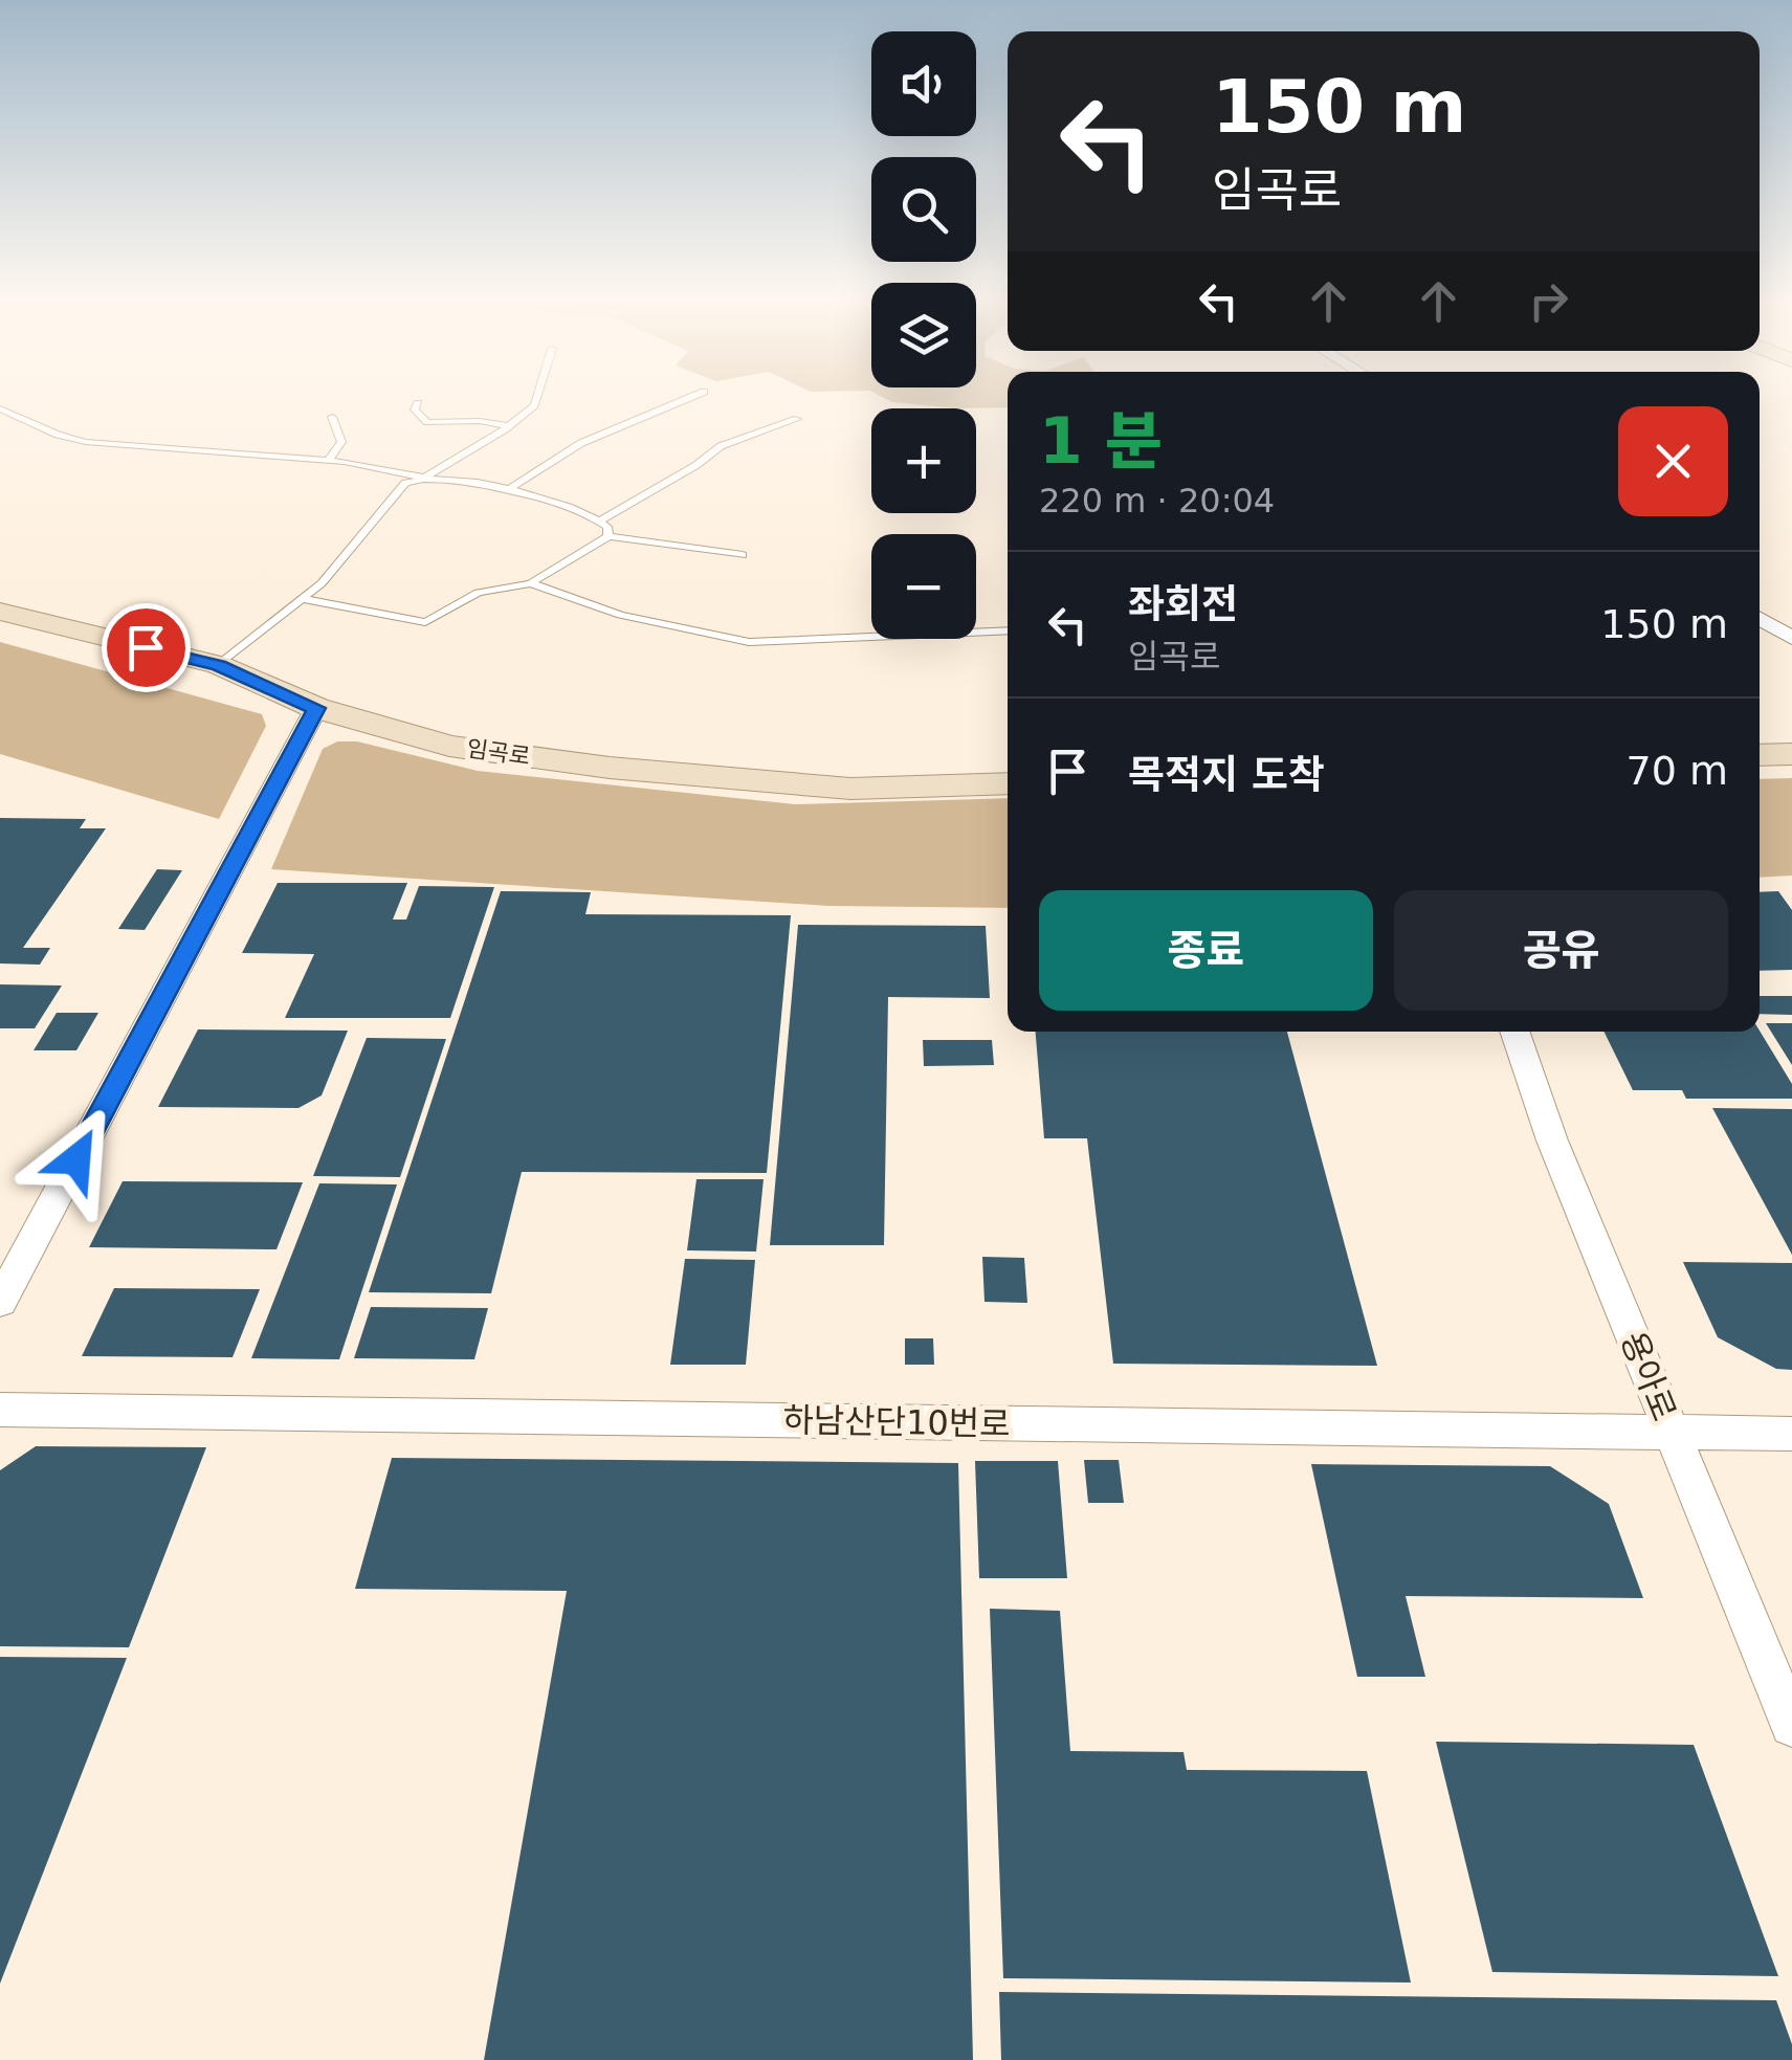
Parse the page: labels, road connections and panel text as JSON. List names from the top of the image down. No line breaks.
{"streets":{"main road":["임곡로"],"street":["용아로","하남산단10번로"]},"crossings":[["용아로","하남산단10번로"]],"page":{"map_buttons":["+","−"],"turn":["150 m","임곡로"],"heading":["1 분","220 m · 20:04"],"list":[{"name":"좌회전","note":"임곡로","value":"150 m"},{"name":"목적지 도착","value":"70 m"}],"buttons":["종료","공유"]}}
